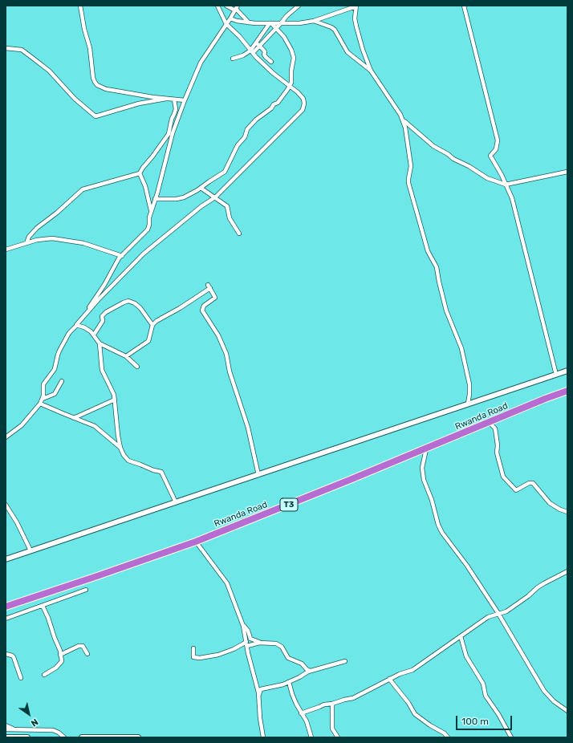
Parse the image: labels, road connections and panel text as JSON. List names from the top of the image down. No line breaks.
{"streets":{"highway":["Rwanda Road","T3"]},"scale_bar":"100 m","north":"bottom right"}
